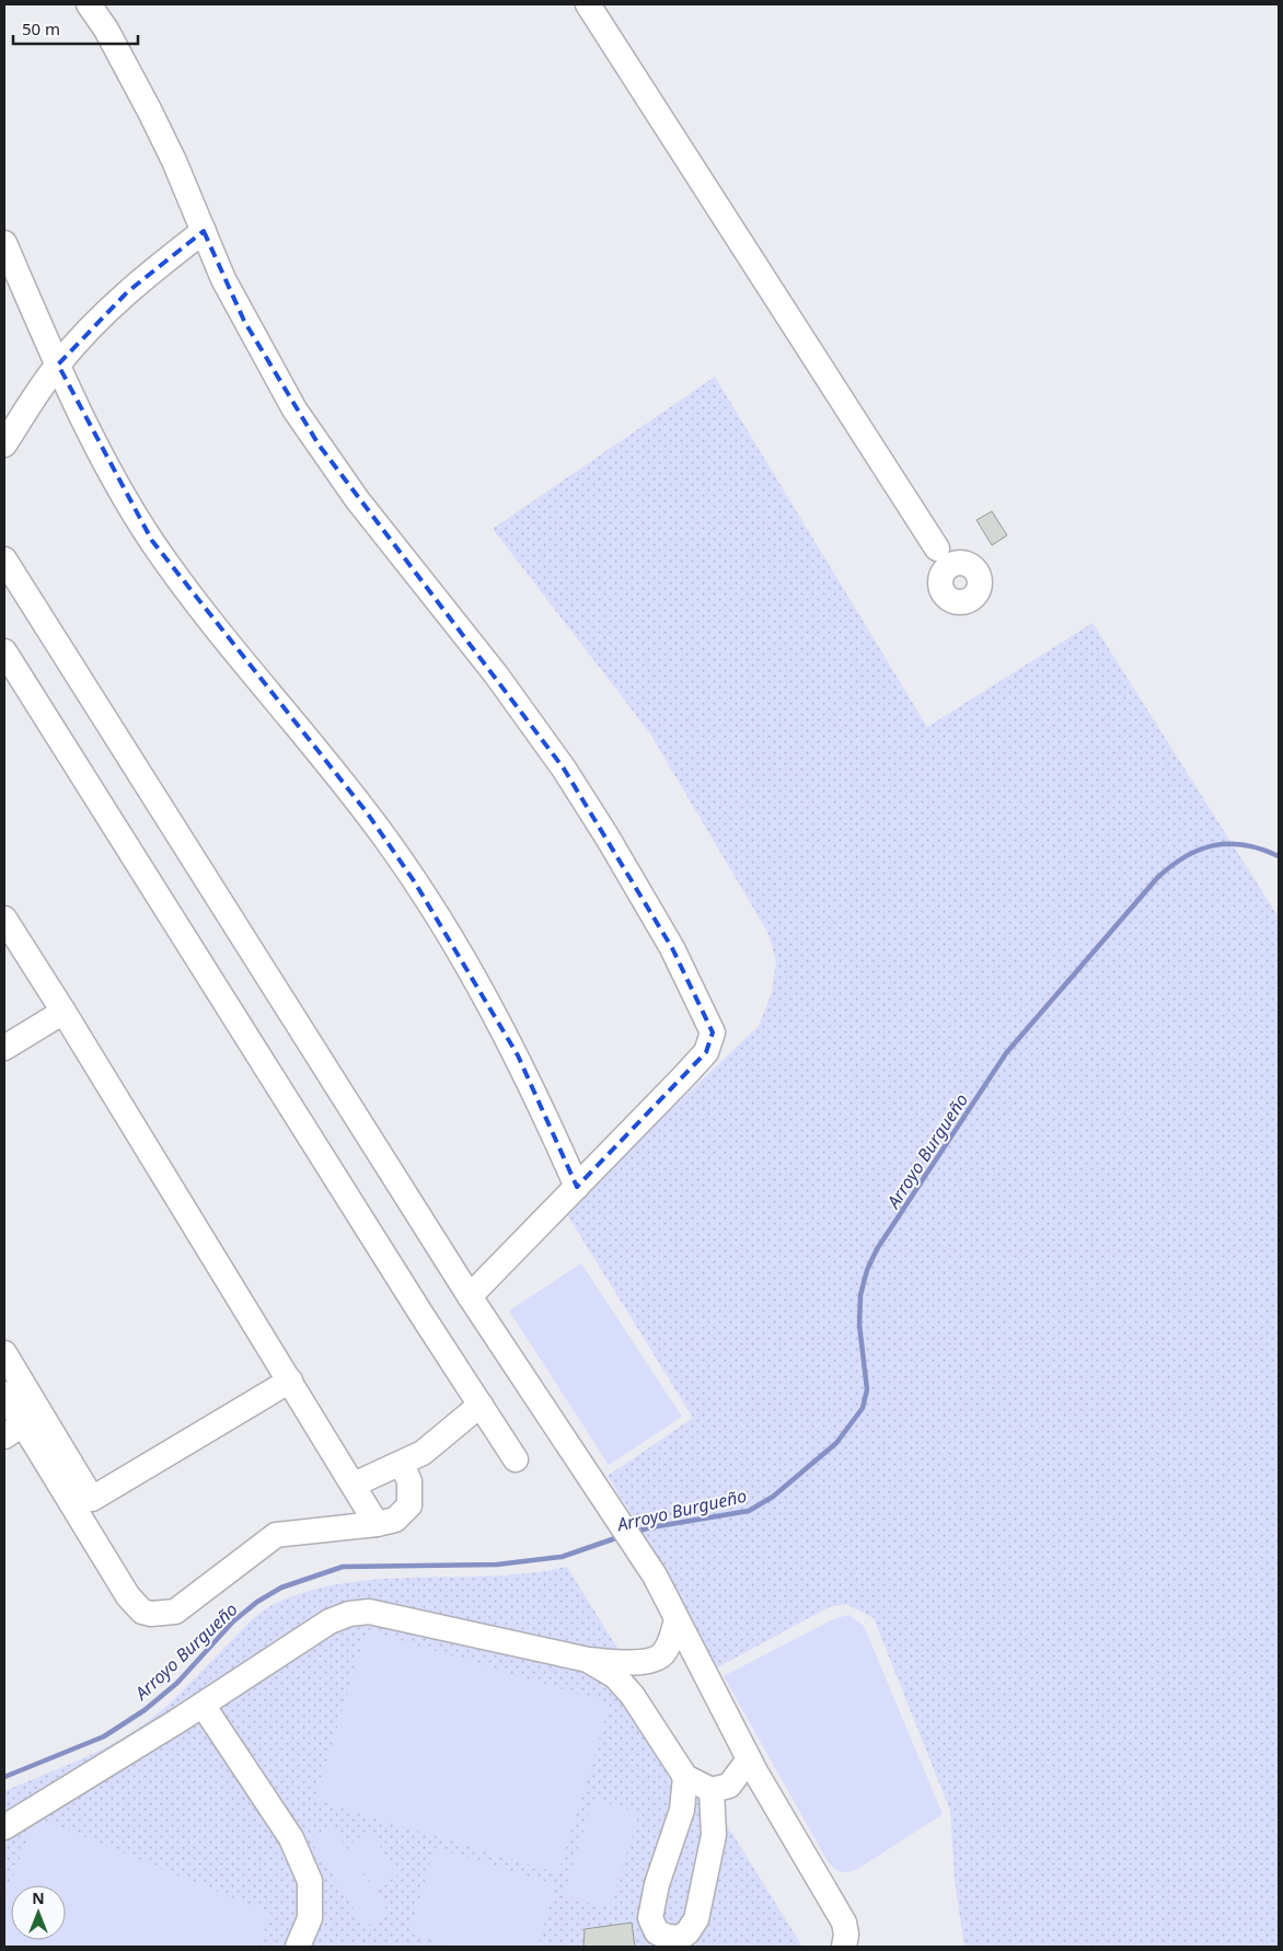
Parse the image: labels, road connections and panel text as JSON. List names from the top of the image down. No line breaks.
{"water":["Arroyo Burgueño"],"scale_bar":"50 m","north":"top"}
